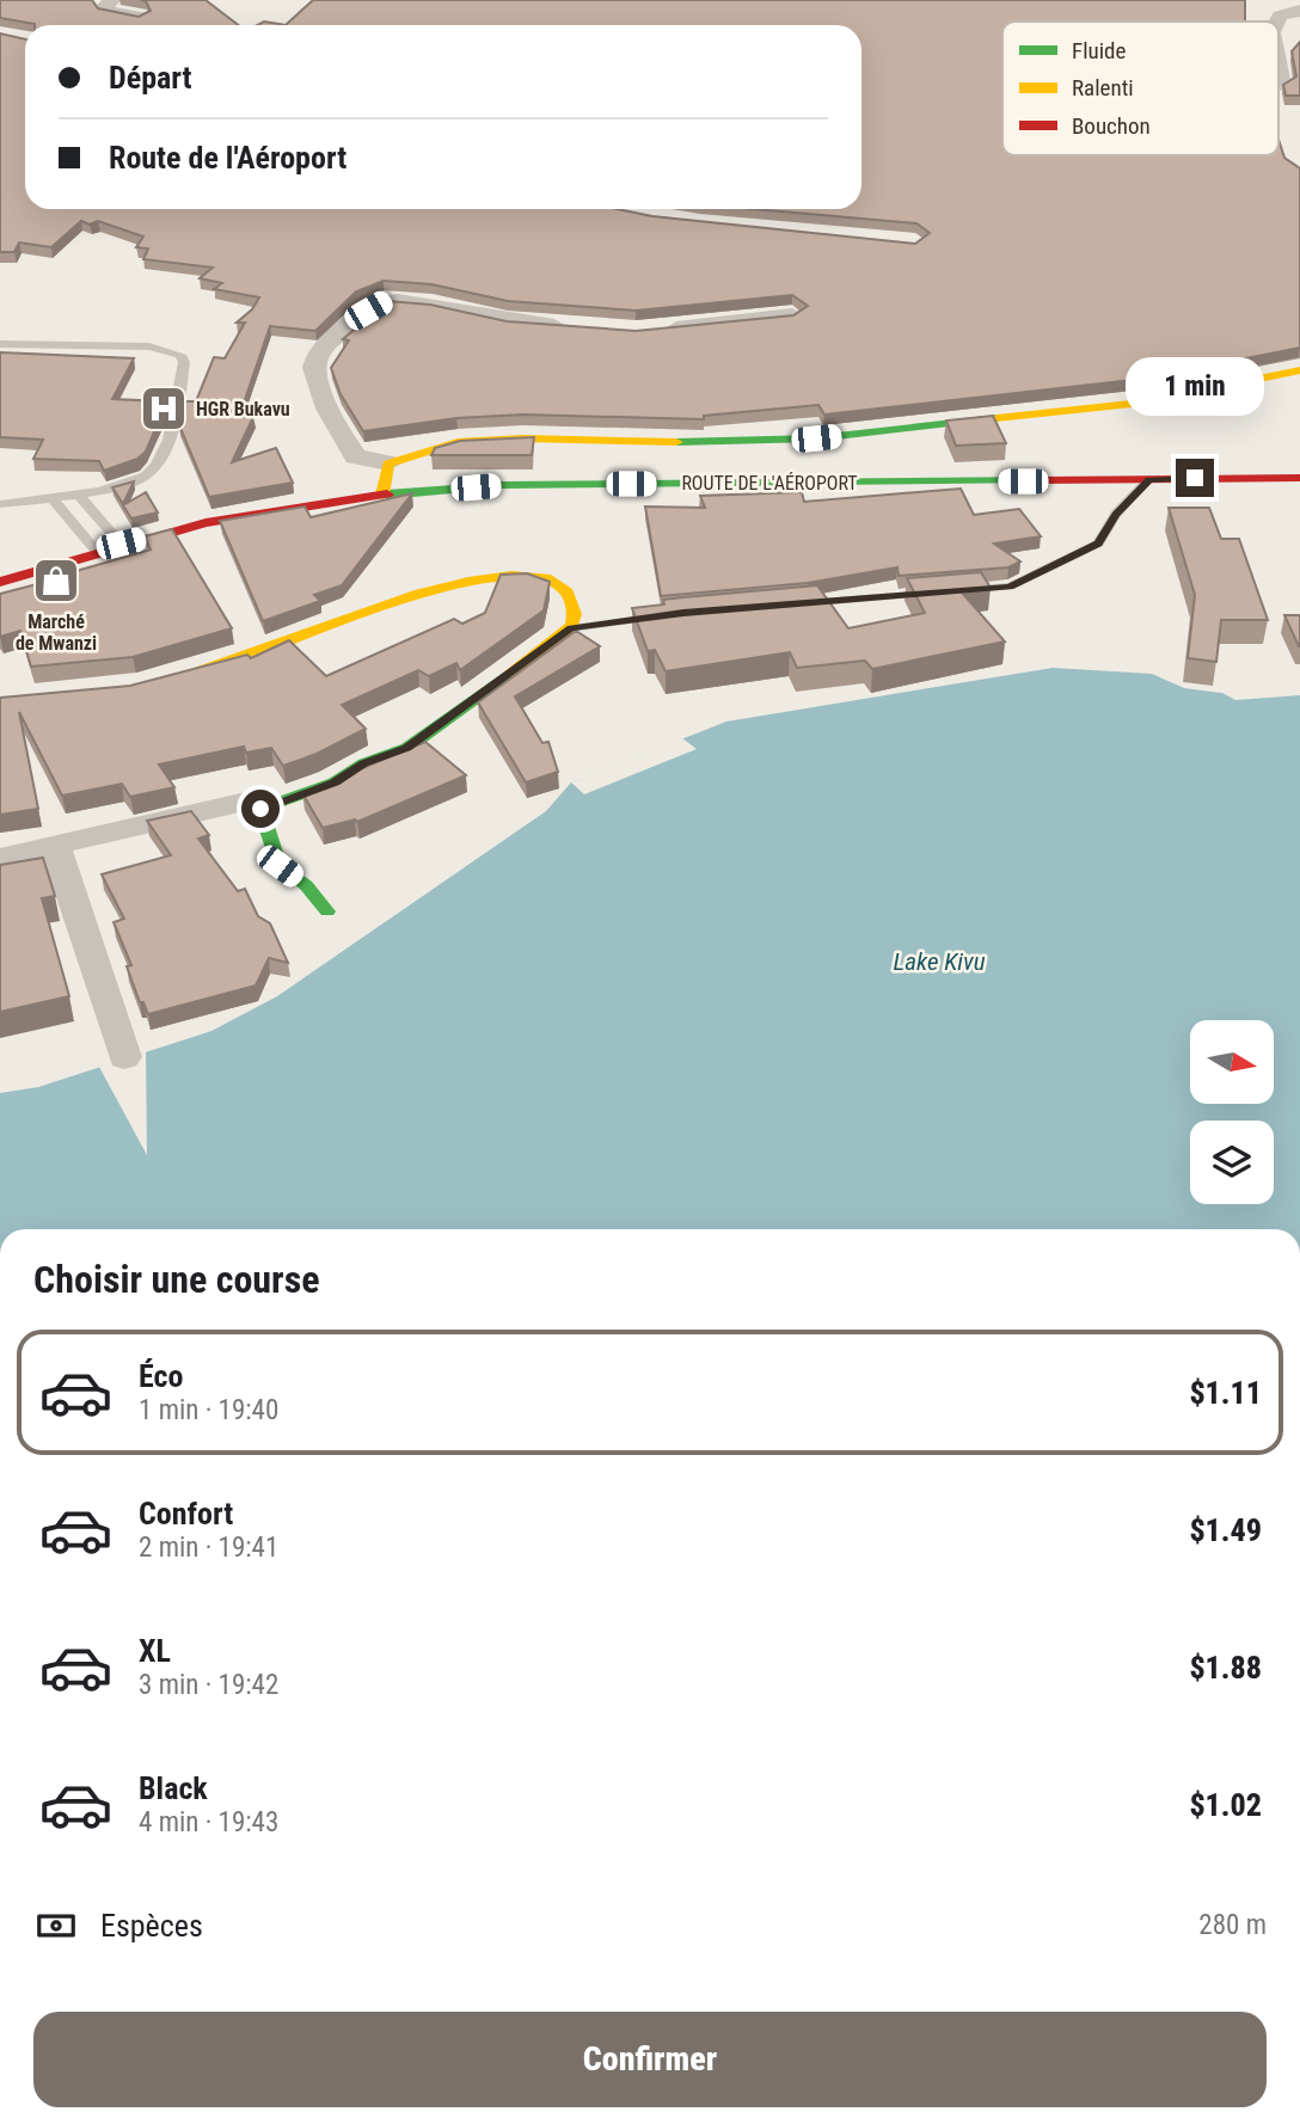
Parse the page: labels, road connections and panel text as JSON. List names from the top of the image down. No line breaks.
{"streets":{"main road":["ROUTE DE L'AÉROPORT"]},"water":["Lake Kivu"],"places":{"hospital":["HGR Bukavu"],"shop":["Marché de Mwanzi"]},"legend":["Fluide","Ralenti","Bouchon"],"north":"right","page":{"banner":["Départ","Route de l'Aéroport"],"bubble":"1 min","heading":"Choisir une course","list":[{"name":"Éco","note":"1 min · 19:40","value":"$1.11"},{"name":"Confort","note":"2 min · 19:41","value":"$1.49"},{"name":"XL","note":"3 min · 19:42","value":"$1.88"},{"name":"Black","note":"4 min · 19:43","value":"$1.02"}],"pay":["Espèces","280 m"],"buttons":"Confirmer"}}
